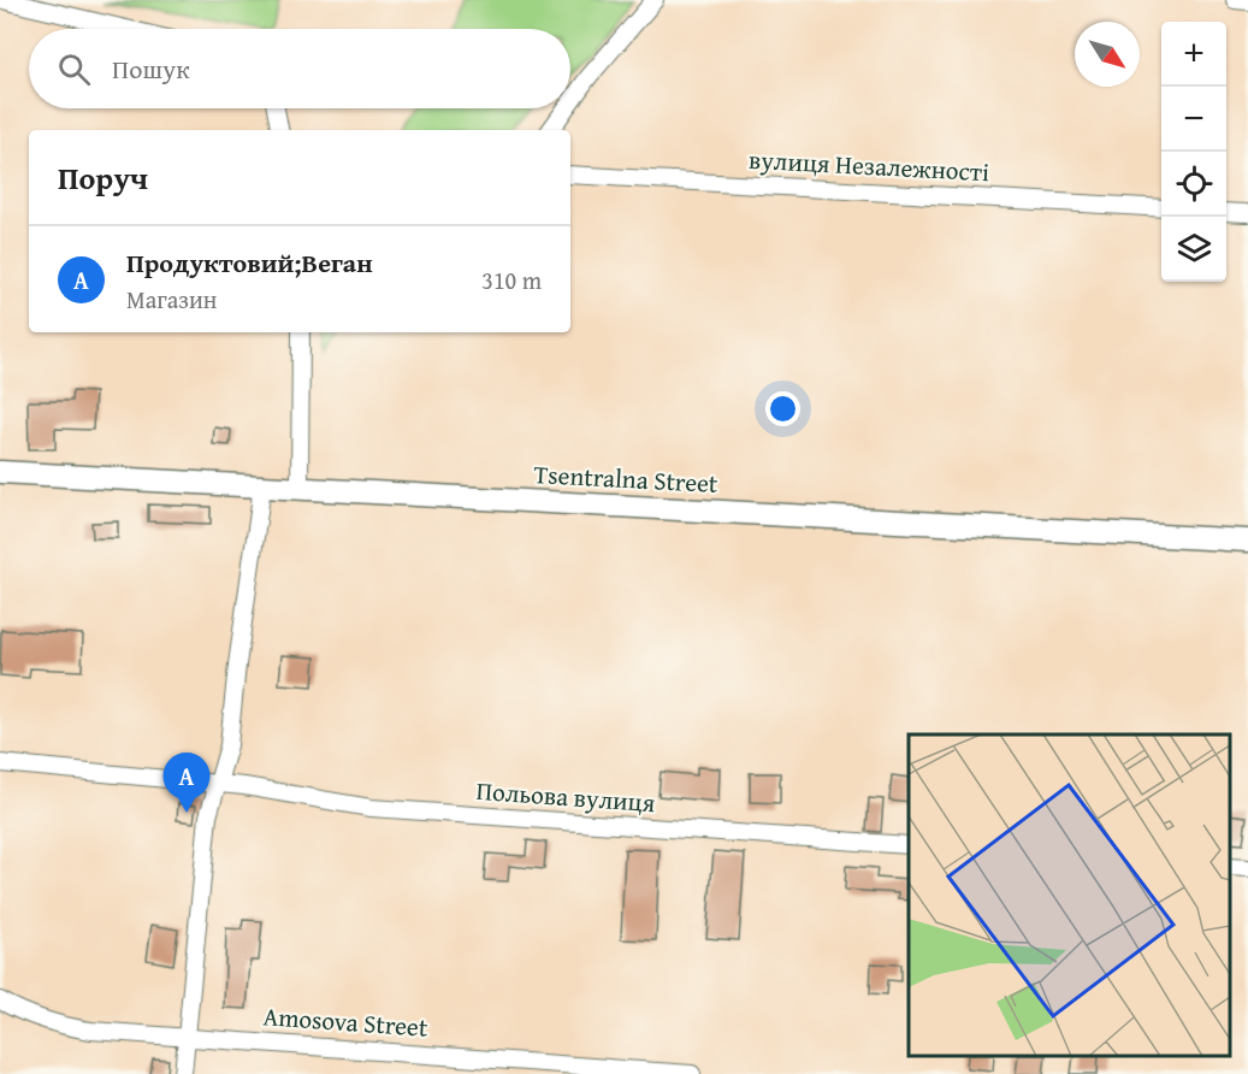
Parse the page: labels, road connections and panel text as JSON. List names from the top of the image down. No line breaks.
{"streets":{"main road":["Tsentralna Street"],"street":["вулиця Незалежності","Польова вулиця","Amosova Street"]},"north":"bottom right","page":{"map_buttons":["+","−"],"search":"Пошук","heading":"Поруч","list":[{"mark":"A","name":"Продуктовий;Веган","note":"Магазин","value":"310 m"}],"pins":"A"}}
